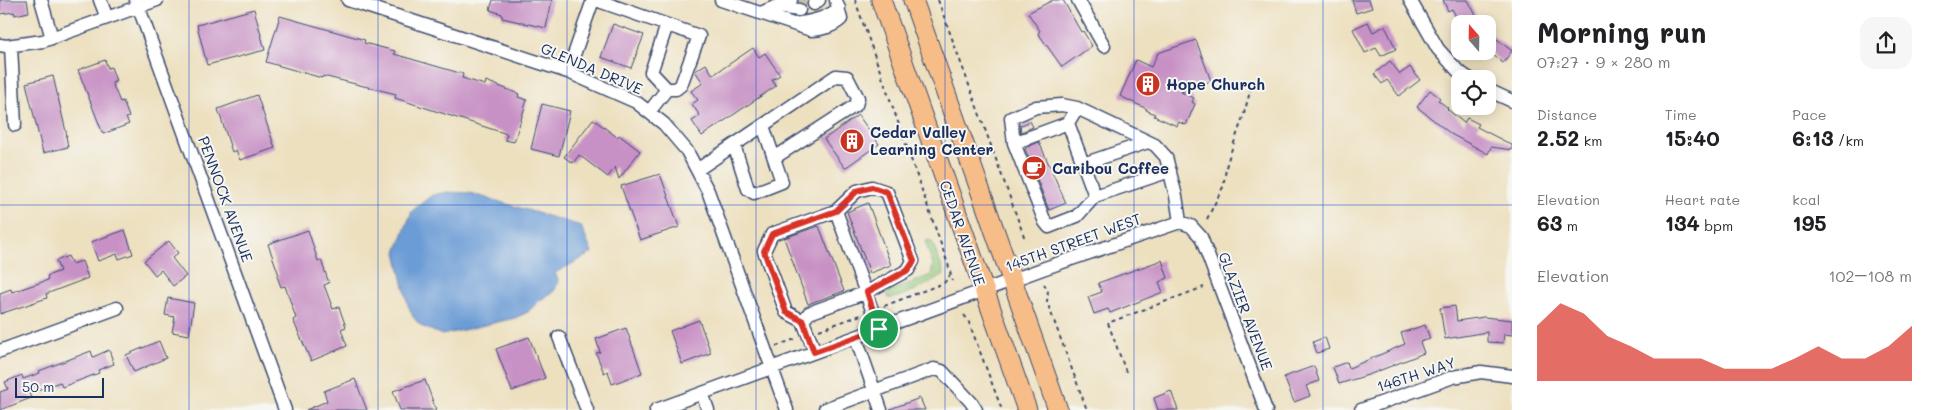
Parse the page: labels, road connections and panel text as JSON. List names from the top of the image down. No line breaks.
{"streets":{"highway":["CEDAR AVENUE"],"street":["GLENDA DRIVE","PENNOCK AVENUE","145TH STREET WEST","GLAZIER AVENUE","146TH WAY"]},"crossings":[["GLENDA DRIVE","145TH STREET WEST"],["CEDAR AVENUE","145TH STREET WEST"],["145TH STREET WEST","GLAZIER AVENUE"]],"places":{"building":["Hope Church","Cedar Valley Learning Center"],"cafe":["Caribou Coffee"]},"scale_bar":"50 m","north":"top","page":{"heading":["Morning run","07:27 · 9 × 280 m"],"stats":[["Distance","2.52 km"],["Time","15:40"],["Pace","6:13 /km"],["Elevation","63 m"],["Heart rate","134 bpm"],["kcal","195"]],"chart":["Elevation","102–108 m"],"scale":"50 m"}}
